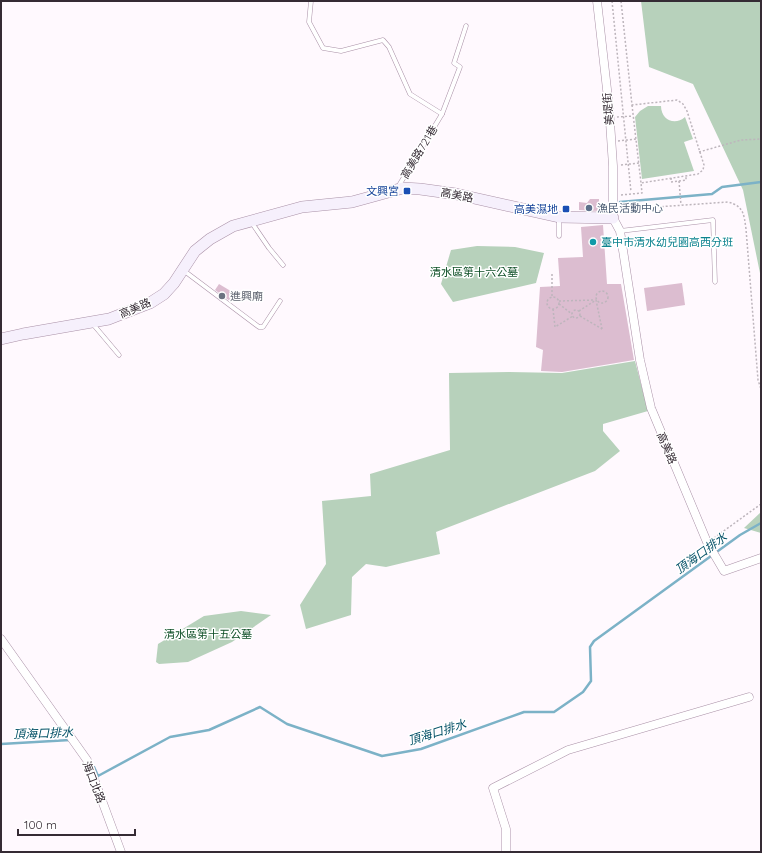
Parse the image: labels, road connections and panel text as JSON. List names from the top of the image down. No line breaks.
{"streets":{"street":["美堤街","高美路","海口北路"],"lane":["高美路721巷"]},"crossings":[["美堤街","高美路"],["高美路721巷","高美路"]],"water":["頂海口排水"],"parks":["清水區第十六公墓","清水區第十五公墓"],"places":{"transit":["文興宮","高美濕地"],"other":["漁民活動中心","臺中市清水幼兒園高西分班","進興廟"]},"scale_bar":"100 m"}
